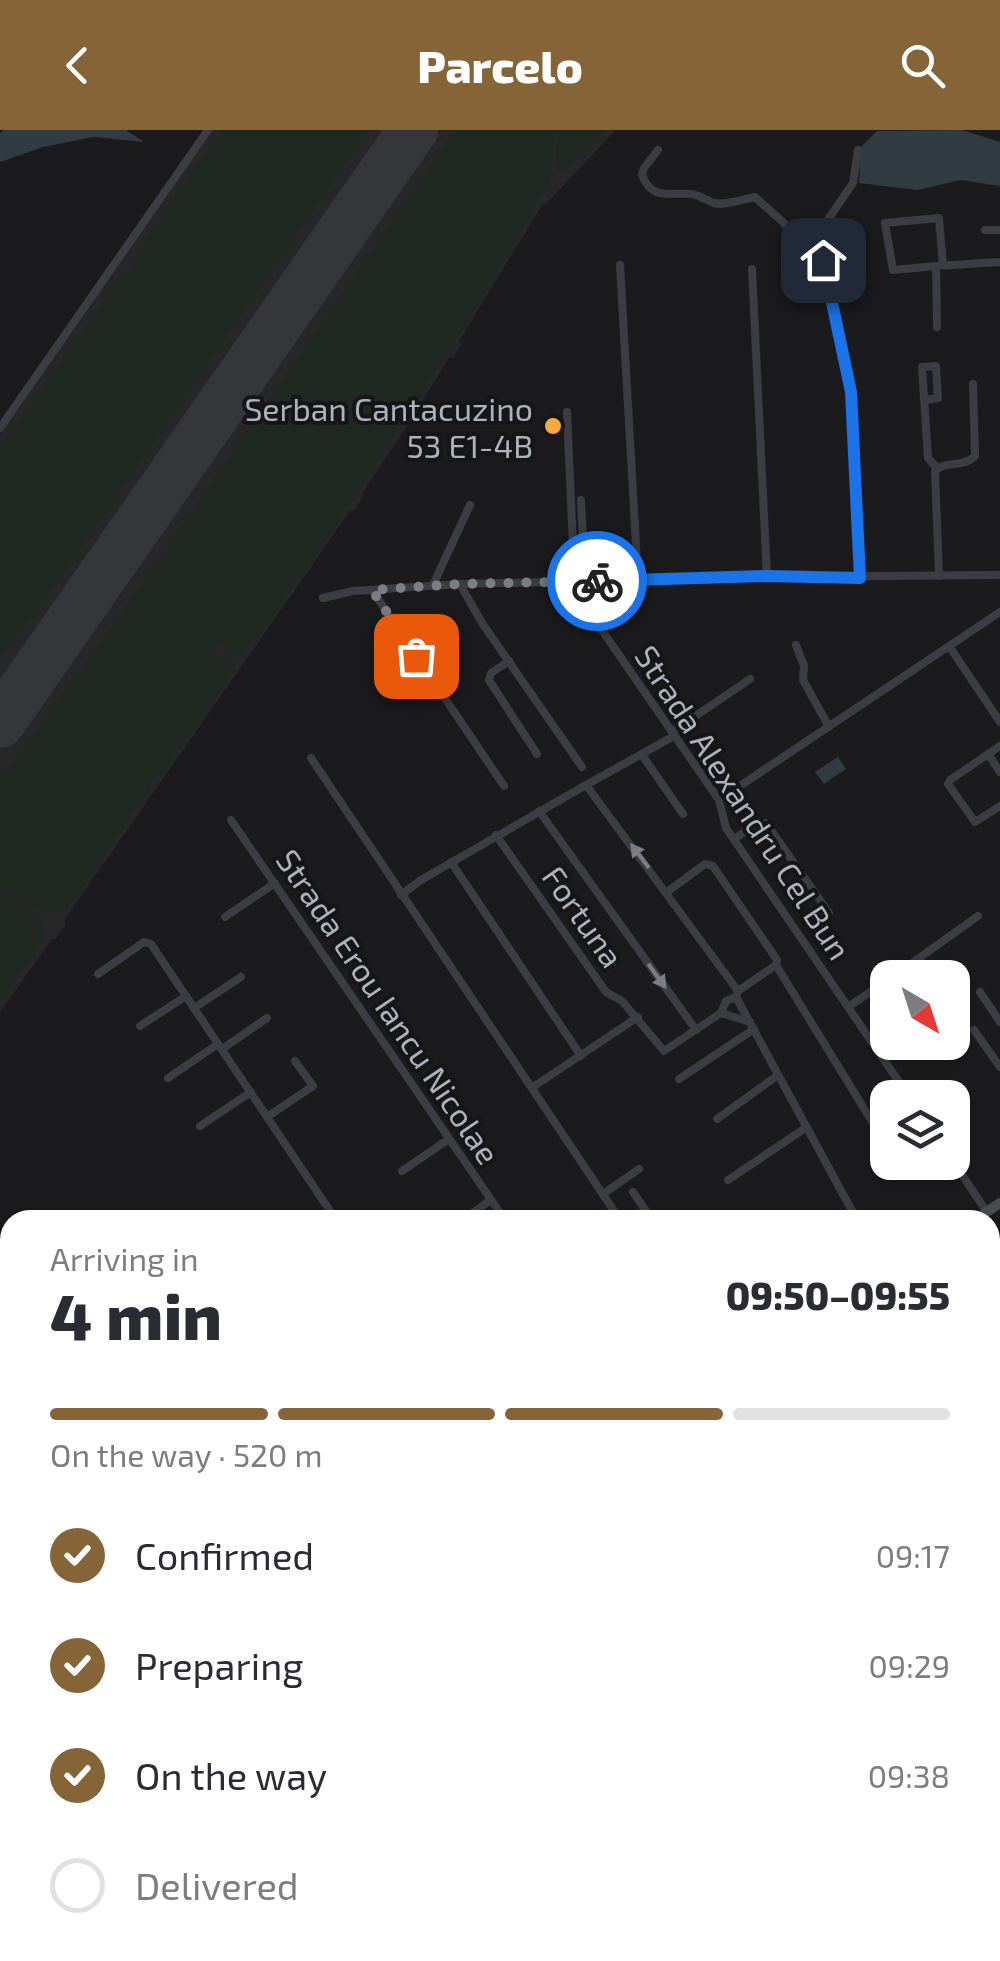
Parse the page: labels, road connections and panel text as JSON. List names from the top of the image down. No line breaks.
{"streets":{"street":["Strada Alexandru Cel Bun","Fortuna","Strada Erou Iancu Nicolae"]},"places":["Serban Cantacuzino 53 E1-4B"],"north":"bottom right","page":{"header":"Parcelo","heading":["4 min","Arriving in","09:50–09:55"],"bar":"On the way · 520 m","list":[["Confirmed","09:17"],["Preparing","09:29"],["On the way","09:38"],"Delivered"]}}
